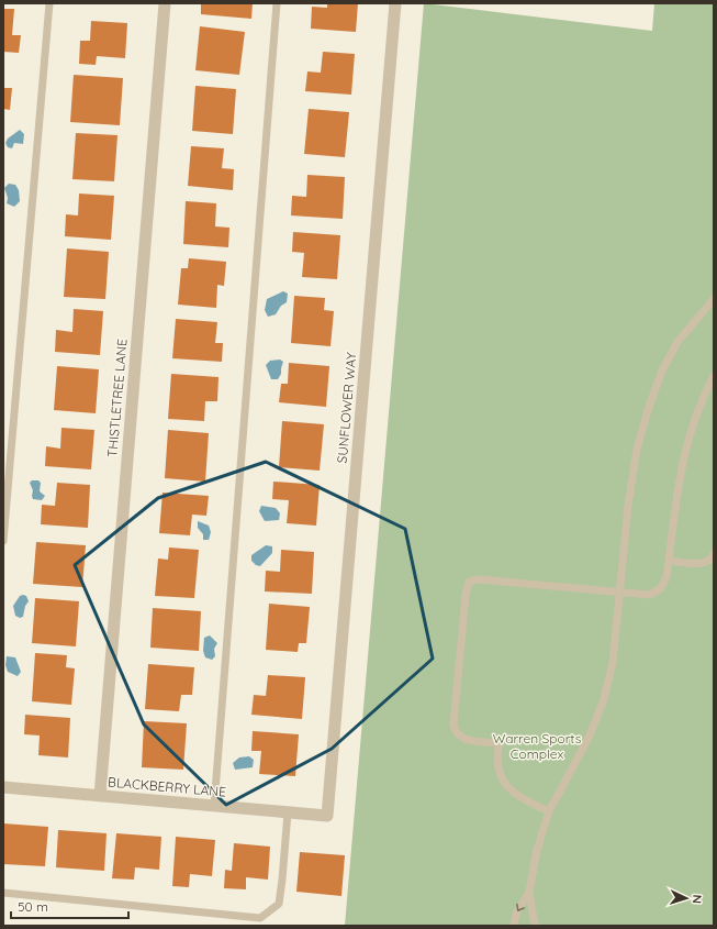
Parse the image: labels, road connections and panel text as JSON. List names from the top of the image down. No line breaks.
{"streets":{"street":["THISTLETREE LANE","SUNFLOWER WAY","BLACKBERRY LANE"]},"crossings":[["THISTLETREE LANE","BLACKBERRY LANE"],["SUNFLOWER WAY","BLACKBERRY LANE"]],"parks":["Warren Sports Complex"],"scale_bar":"50 m","north":"right"}
